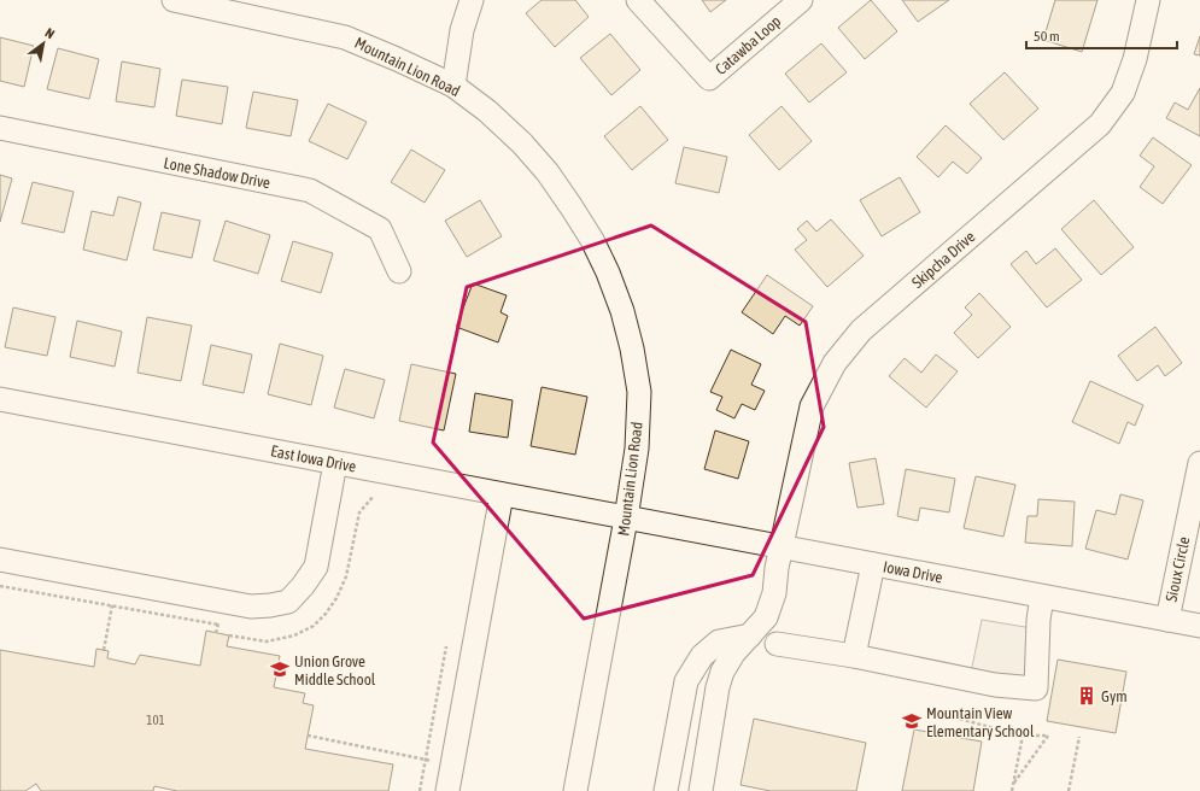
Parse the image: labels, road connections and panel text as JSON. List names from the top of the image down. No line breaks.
{"streets":{"street":["Catawba Loop","Mountain Lion Road","Lone Shadow Drive","Skipcha Drive","East Iowa Drive","Sioux Circle","Iowa Drive"]},"crossings":[["Mountain Lion Road","East Iowa Drive"],["Mountain Lion Road","Iowa Drive"],["Skipcha Drive","Iowa Drive"],["East Iowa Drive","Iowa Drive"],["Sioux Circle","Iowa Drive"]],"places":{"school or university":["Union Grove Middle School","Mountain View Elementary School"],"building":["Gym"]},"house_numbers":["101"],"scale_bar":"50 m","north":"top right"}
